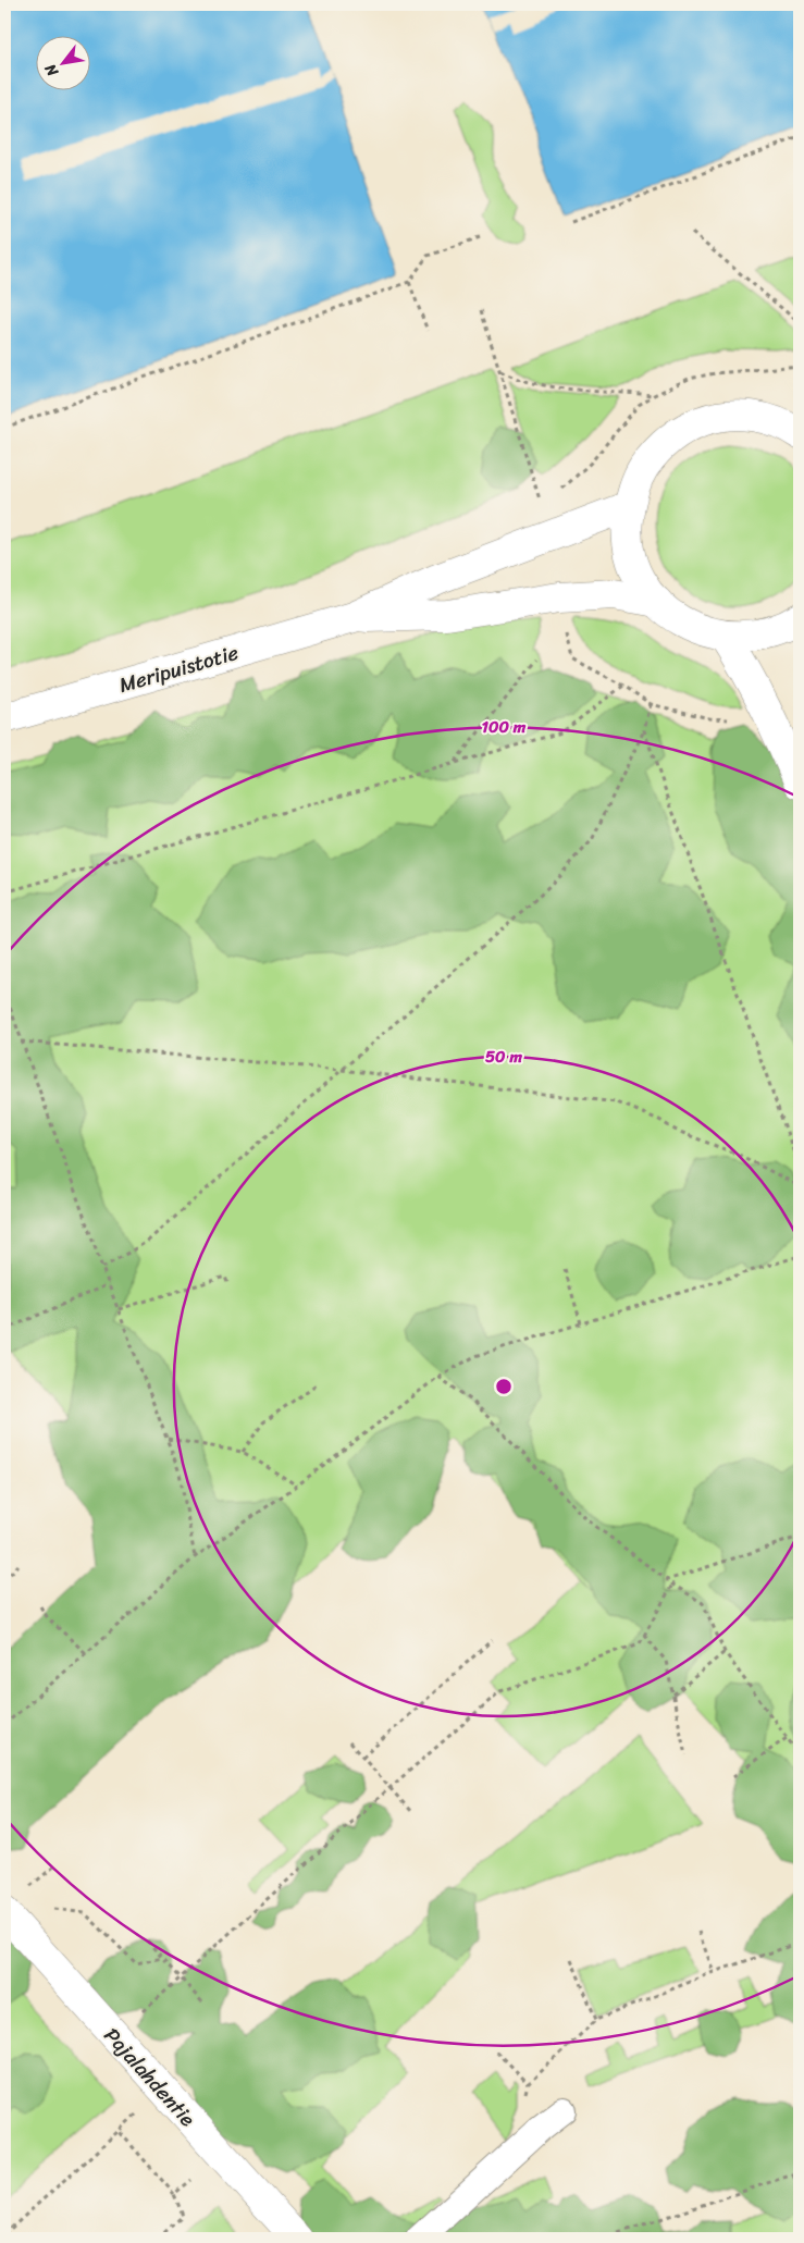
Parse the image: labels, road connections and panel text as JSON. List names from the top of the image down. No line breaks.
{"streets":{"main road":["Meripuistotie","Pajalahdentie"]},"north":"bottom left","rings":["100 m","50 m"]}
